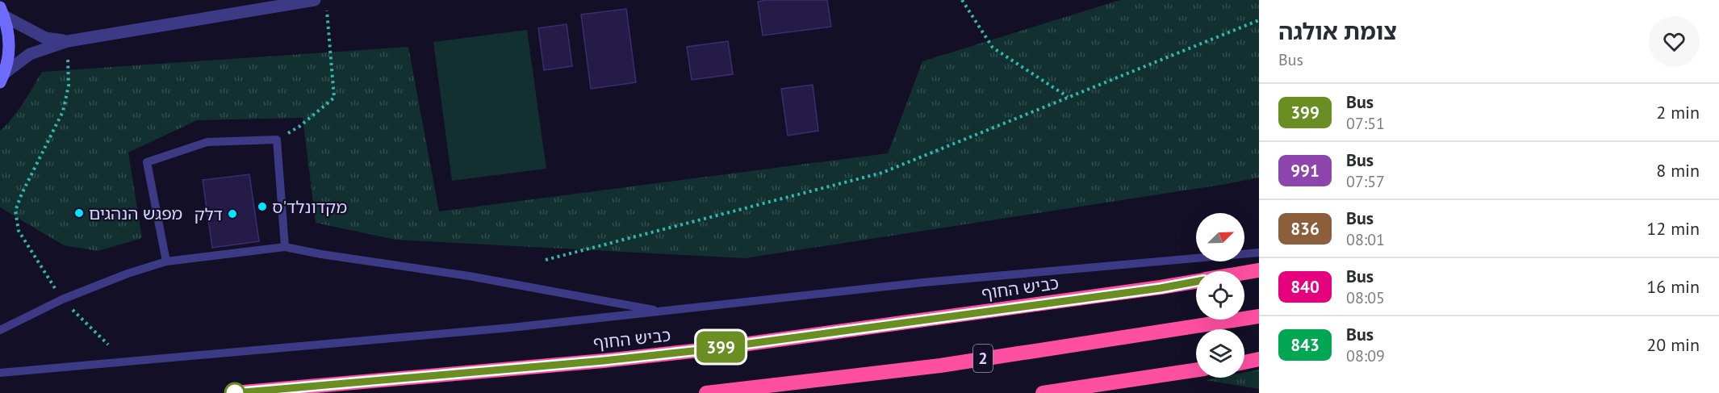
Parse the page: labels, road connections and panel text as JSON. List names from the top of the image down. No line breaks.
{"streets":{"highway":["כביש החוף","2"]},"places":["מקדונלד'ס","מפגש הנהגים","דלק"],"lines":["bus line 399"],"north":"top right","page":{"on_map":"399","heading":["צומת אולגה","Bus"],"list":[{"mark":"399","name":"Bus","note":"07:51","value":"2 min"},{"mark":"991","name":"Bus","note":"07:57","value":"8 min"},{"mark":"836","name":"Bus","note":"08:01","value":"12 min"},{"mark":"840","name":"Bus","note":"08:05","value":"16 min"},{"mark":"843","name":"Bus","note":"08:09","value":"20 min"}]}}
